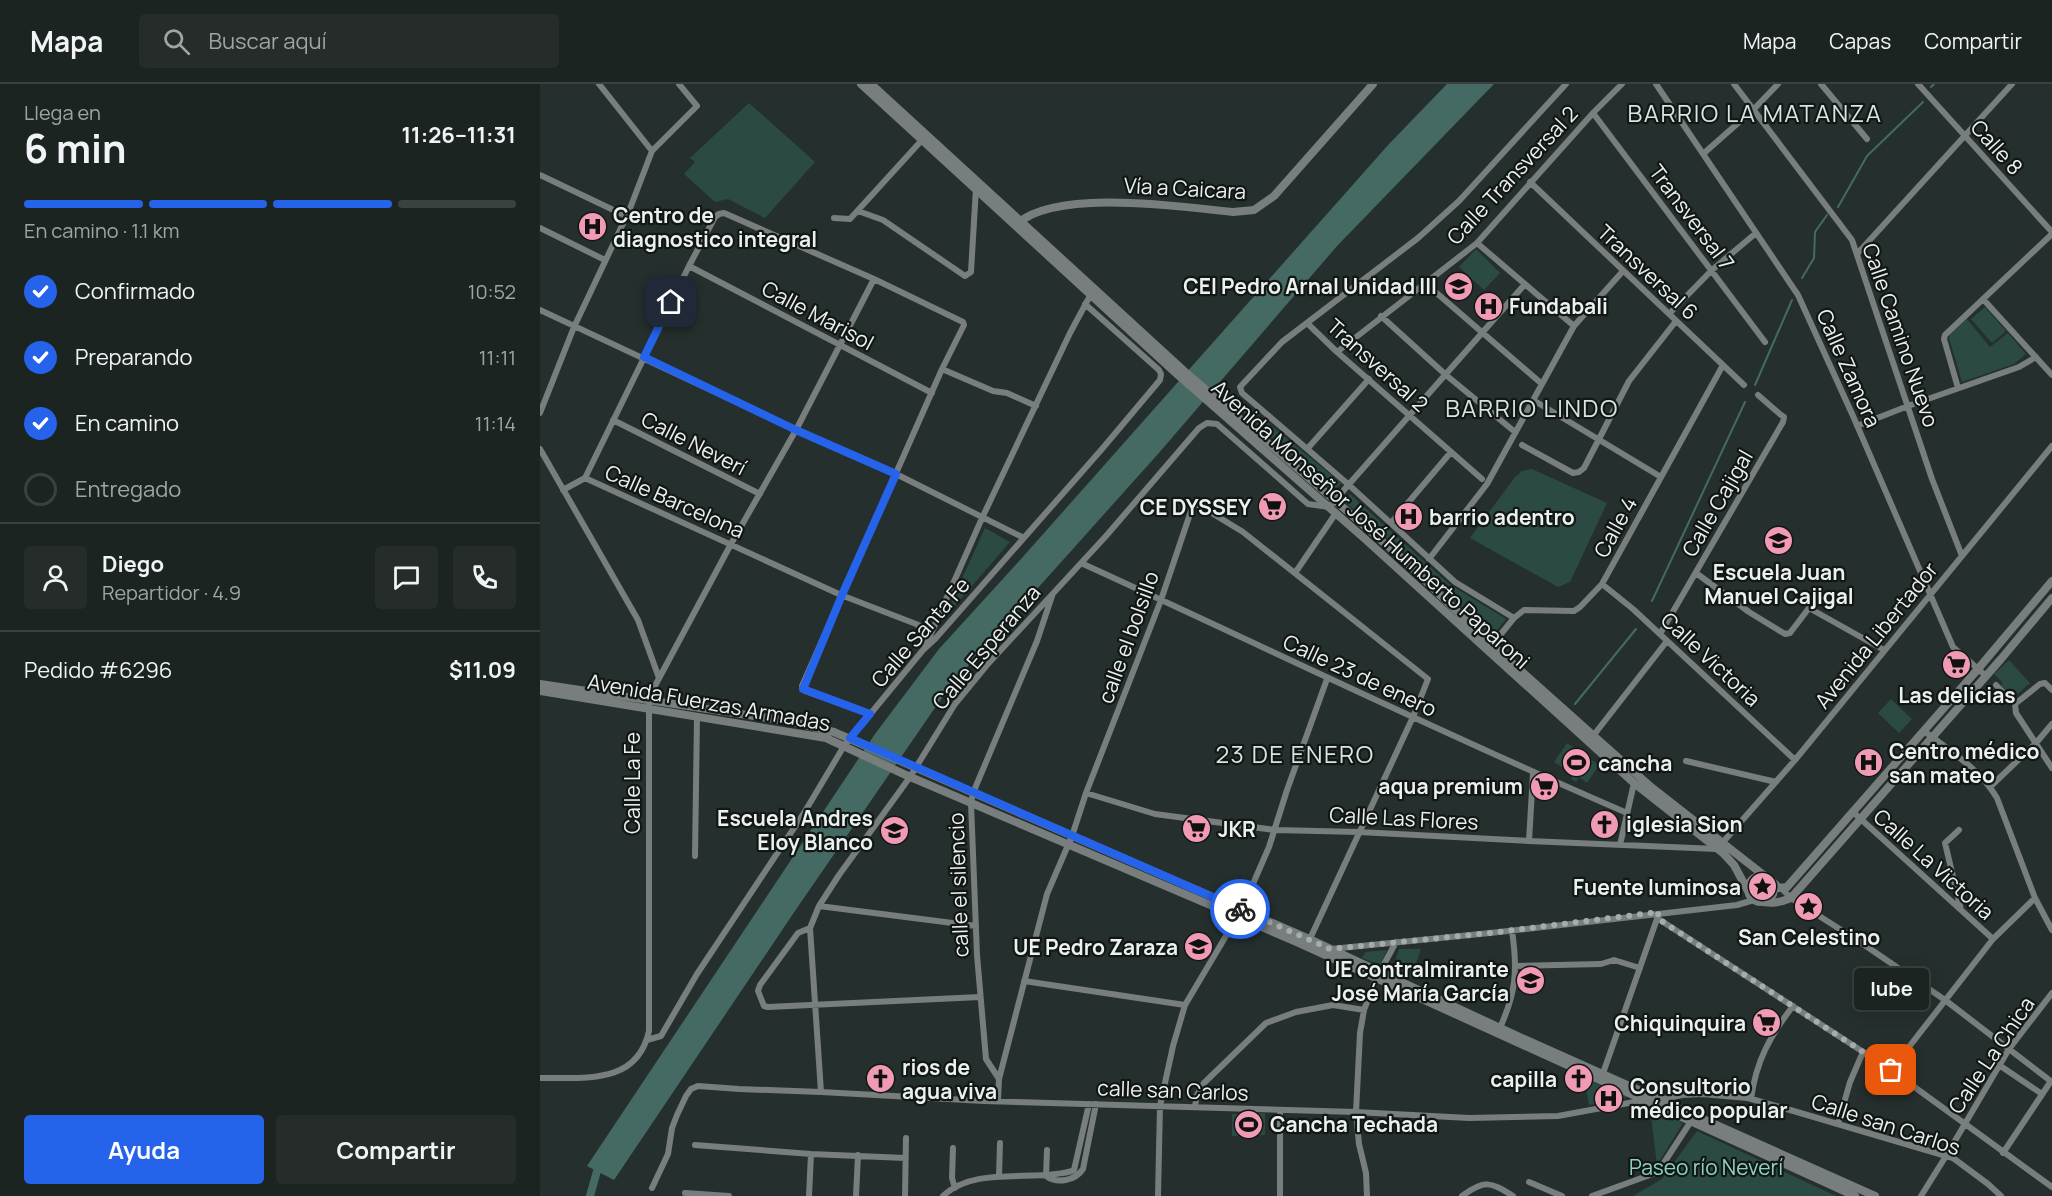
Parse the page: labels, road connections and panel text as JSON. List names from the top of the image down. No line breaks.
{"streets":{"street":["Calle 8","Calle Transversal 2","Vía a Caicara","Transversal 7","Transversal 6","Calle Marisol","Calle Camino Nuevo","Transversal 2","Calle Zamora","Calle Neverí","Calle Barcelona","Calle Cajigal","Avenida Monseñor José Humberto Paparoni","Calle 4","Calle Santa Fe","Avenida Libertador","calle el bolsillo","Calle Esperanza","Calle Victoria","Calle 23 de enero","Avenida Fuerzas Armadas","Calle La Fe","Calle Las Flores","Calle La Victoria","calle el silencio","Calle La Chica","calle san Carlos","Calle san Carlos"]},"crossings":[["Calle Transversal 2","Transversal 7"],["Calle Transversal 2","Transversal 6"],["Calle Transversal 2","Transversal 2"],["Vía a Caicara","Avenida Monseñor José Humberto Paparoni"],["Transversal 6","Calle 4"],["Calle Marisol","Calle Barcelona"],["Calle Marisol","Calle La Fe"],["Calle Camino Nuevo","Avenida Libertador"],["Calle Zamora","Avenida Libertador"],["Calle Neverí","Calle Barcelona"],["Calle Neverí","Calle La Fe"],["Calle Barcelona","Calle La Fe"],["Calle Cajigal","Calle Victoria"],["Avenida Monseñor José Humberto Paparoni","Avenida Libertador"],["Avenida Monseñor José Humberto Paparoni","Calle Esperanza"],["Avenida Monseñor José Humberto Paparoni","Calle Las Flores"],["Calle 4","Calle Victoria"],["Calle Santa Fe","Avenida Fuerzas Armadas"],["Calle Santa Fe","Calle La Fe"],["Avenida Libertador","Calle Victoria"],["Avenida Libertador","Calle Las Flores"],["calle el bolsillo","Calle 23 de enero"],["calle el bolsillo","Avenida Fuerzas Armadas"],["calle el bolsillo","Calle Las Flores"],["calle el bolsillo","calle el silencio"],["calle el bolsillo","calle san Carlos"],["Calle Esperanza","Calle 23 de enero"],["Calle Esperanza","Avenida Fuerzas Armadas"],["Calle Esperanza","calle el silencio"],["Avenida Fuerzas Armadas","Calle La Fe"],["Avenida Fuerzas Armadas","calle el silencio"],["Avenida Fuerzas Armadas","calle san Carlos"],["Avenida Fuerzas Armadas","Calle san Carlos"],["Calle La Chica","Calle san Carlos"],["calle san Carlos","Calle san Carlos"]],"districts":["BARRIO LA MATANZA","BARRIO LINDO","23 DE ENERO"],"parks":["Paseo río Neverí"],"places":{"hospital":["Centro de diagnostico integral","Fundabali","barrio adentro","Centro médico san mateo","Consultorio médico popular"],"school or university":["CEI Pedro Arnal Unidad III","Escuela Juan Manuel Cajigal","Escuela Andres Eloy Blanco","UE Pedro Zaraza","UE contralmirante José María García"],"supermarket":["CE DYSSEY","Las delicias","aqua premium","JKR","Chiquinquira"],"sports":["cancha","Cancha Techada"],"church":["iglesia Sion","rios de agua viva","capilla"],"place":["Fuente luminosa","San Celestino"],"other":["lube"]},"page":{"header":"Mapa","search":"Buscar aquí","nav":["Mapa","Capas","Compartir"],"heading":["6 min","Llega en","11:26–11:31"],"panel":["Diego","Repartidor · 4.9","Pedido #6296","$11.09"],"bar":"En camino · 1.1 km","list":[["Confirmado","10:52"],["Preparando","11:11"],["En camino","11:14"],"Entregado"],"bubble":"lube","buttons":["Ayuda","Compartir"]}}
